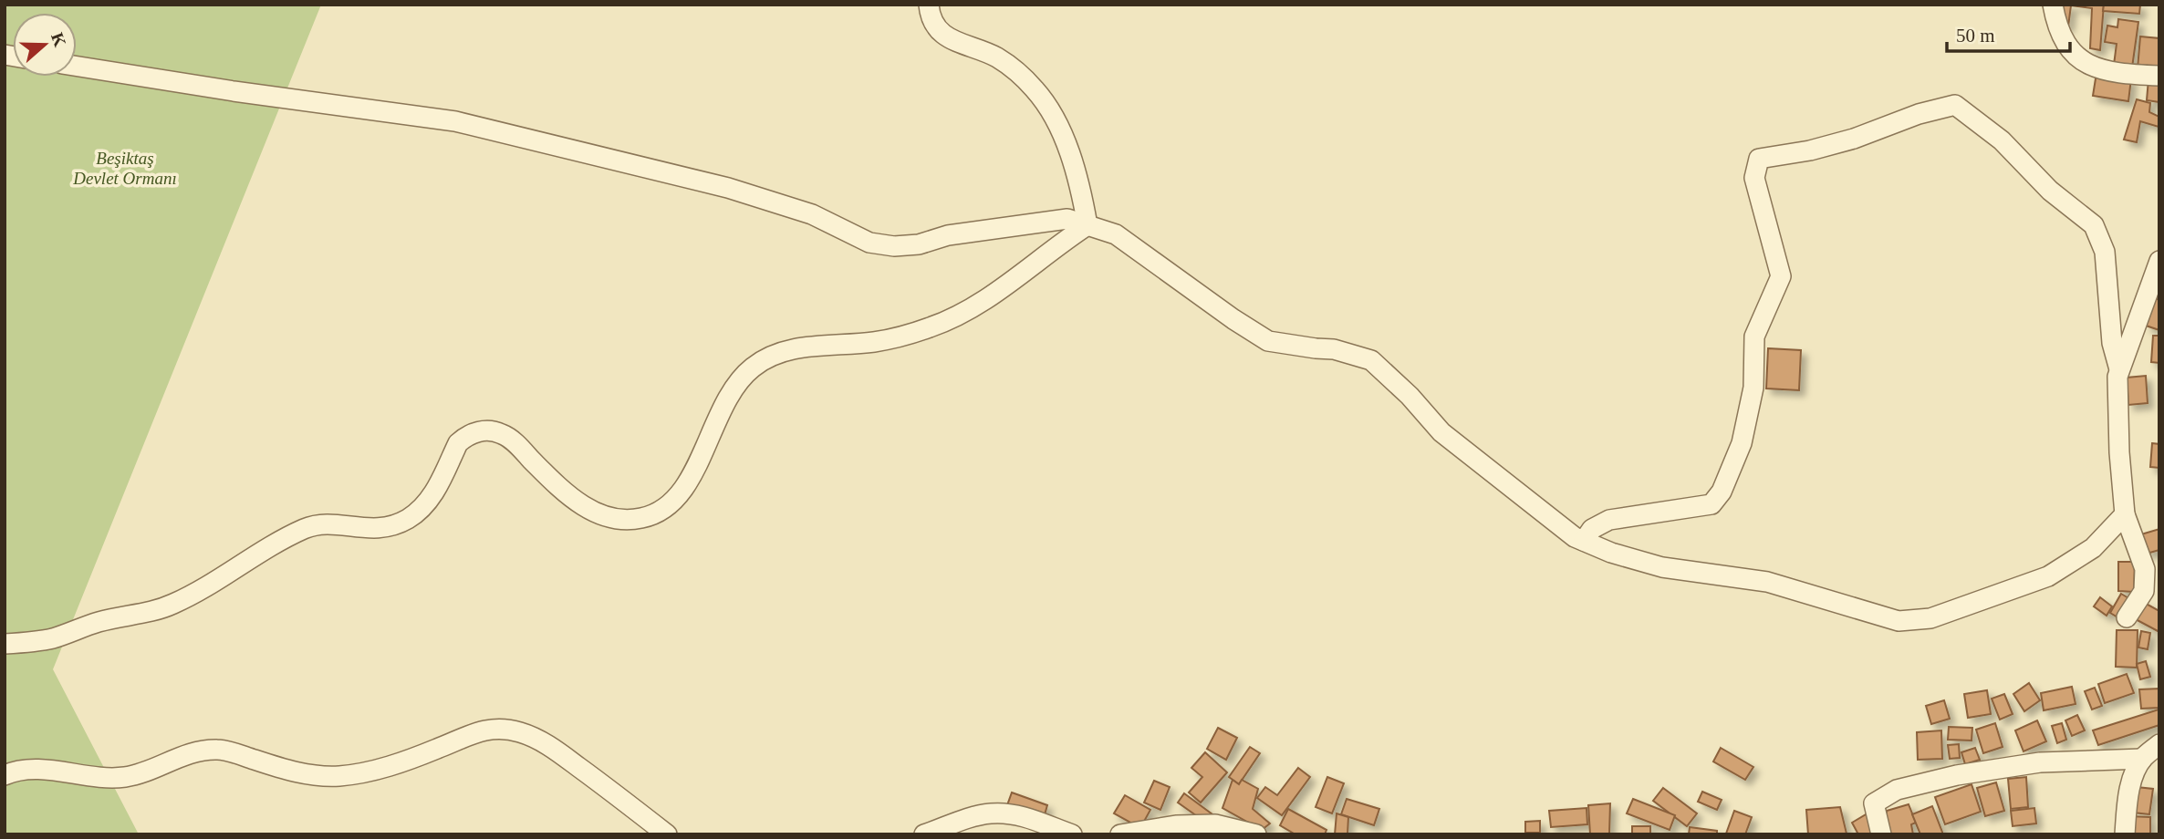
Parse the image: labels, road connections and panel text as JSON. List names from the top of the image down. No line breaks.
{"parks":["Beşiktaş Devlet Ormanı"],"scale_bar":"50 m","north":"right"}
